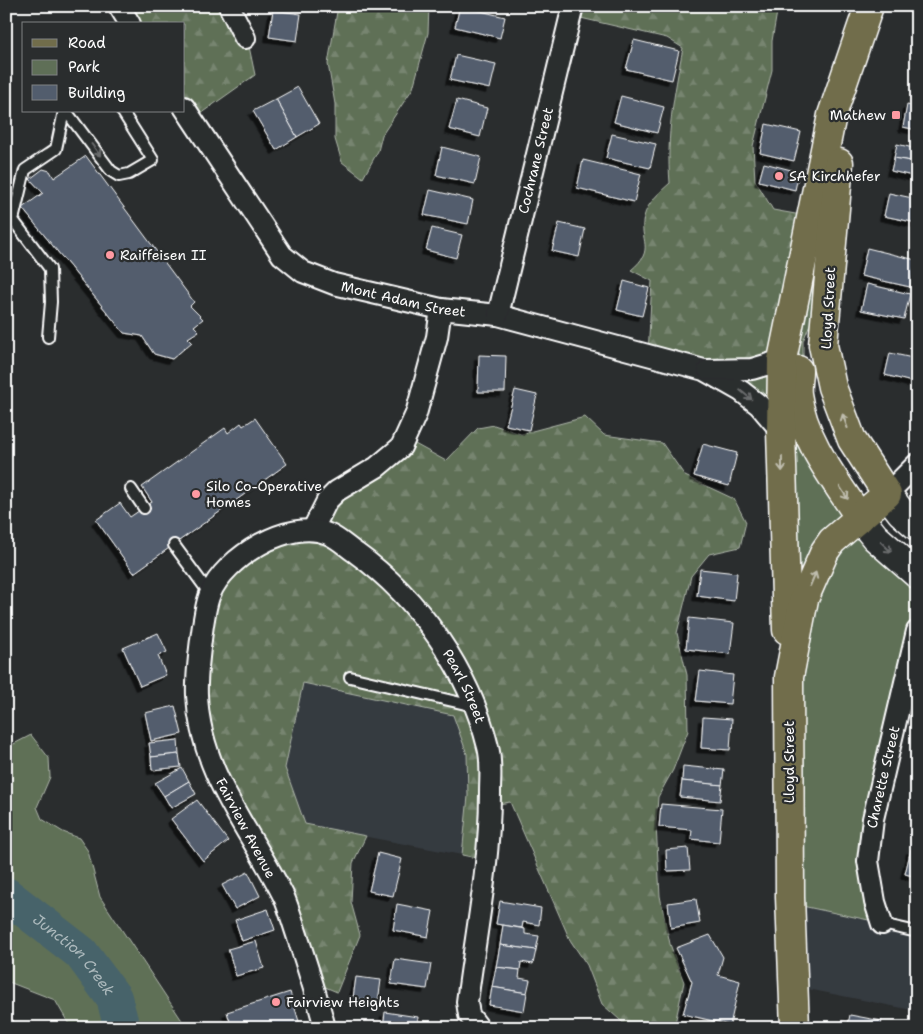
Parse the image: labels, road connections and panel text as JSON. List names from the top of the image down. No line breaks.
{"streets":{"main road":["Lloyd Street"],"street":["Cochrane Street","Mont Adam Street","Pearl Street","Charette Street","Fairview Avenue"]},"crossings":[["Cochrane Street","Mont Adam Street"]],"water":["Junction Creek"],"places":{"transit":["Mathew"],"other":["SA Kirchhefer","Raiffeisen II","Silo Co-Operative Homes","Fairview Heights"]},"legend":["Road","Park","Building"]}
